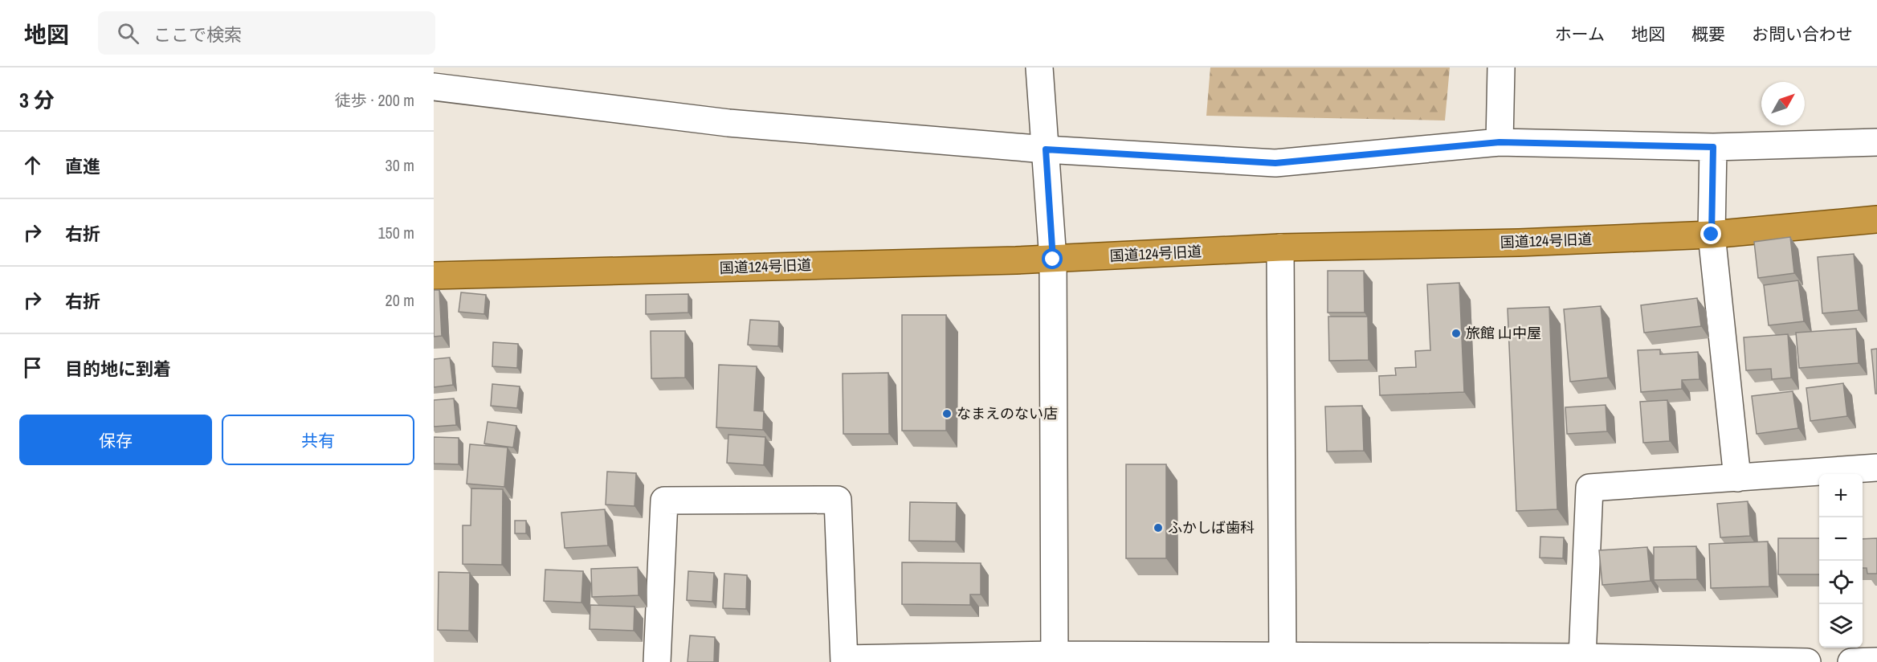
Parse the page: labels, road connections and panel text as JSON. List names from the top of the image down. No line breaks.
{"streets":{"highway":["国道124号旧道"]},"places":["旅館 山中屋","なまえのない店","ふかしば歯科"],"north":"top right","page":{"header":"地図","search":"ここで検索","nav":["ホーム","地図","概要","お問い合わせ"],"heading":["3 分","徒歩 · 200 m"],"list":[["直進","30 m"],["右折","150 m"],["右折","20 m"],"目的地に到着"],"buttons":["保存","共有"],"map_buttons":["+","−"]}}
